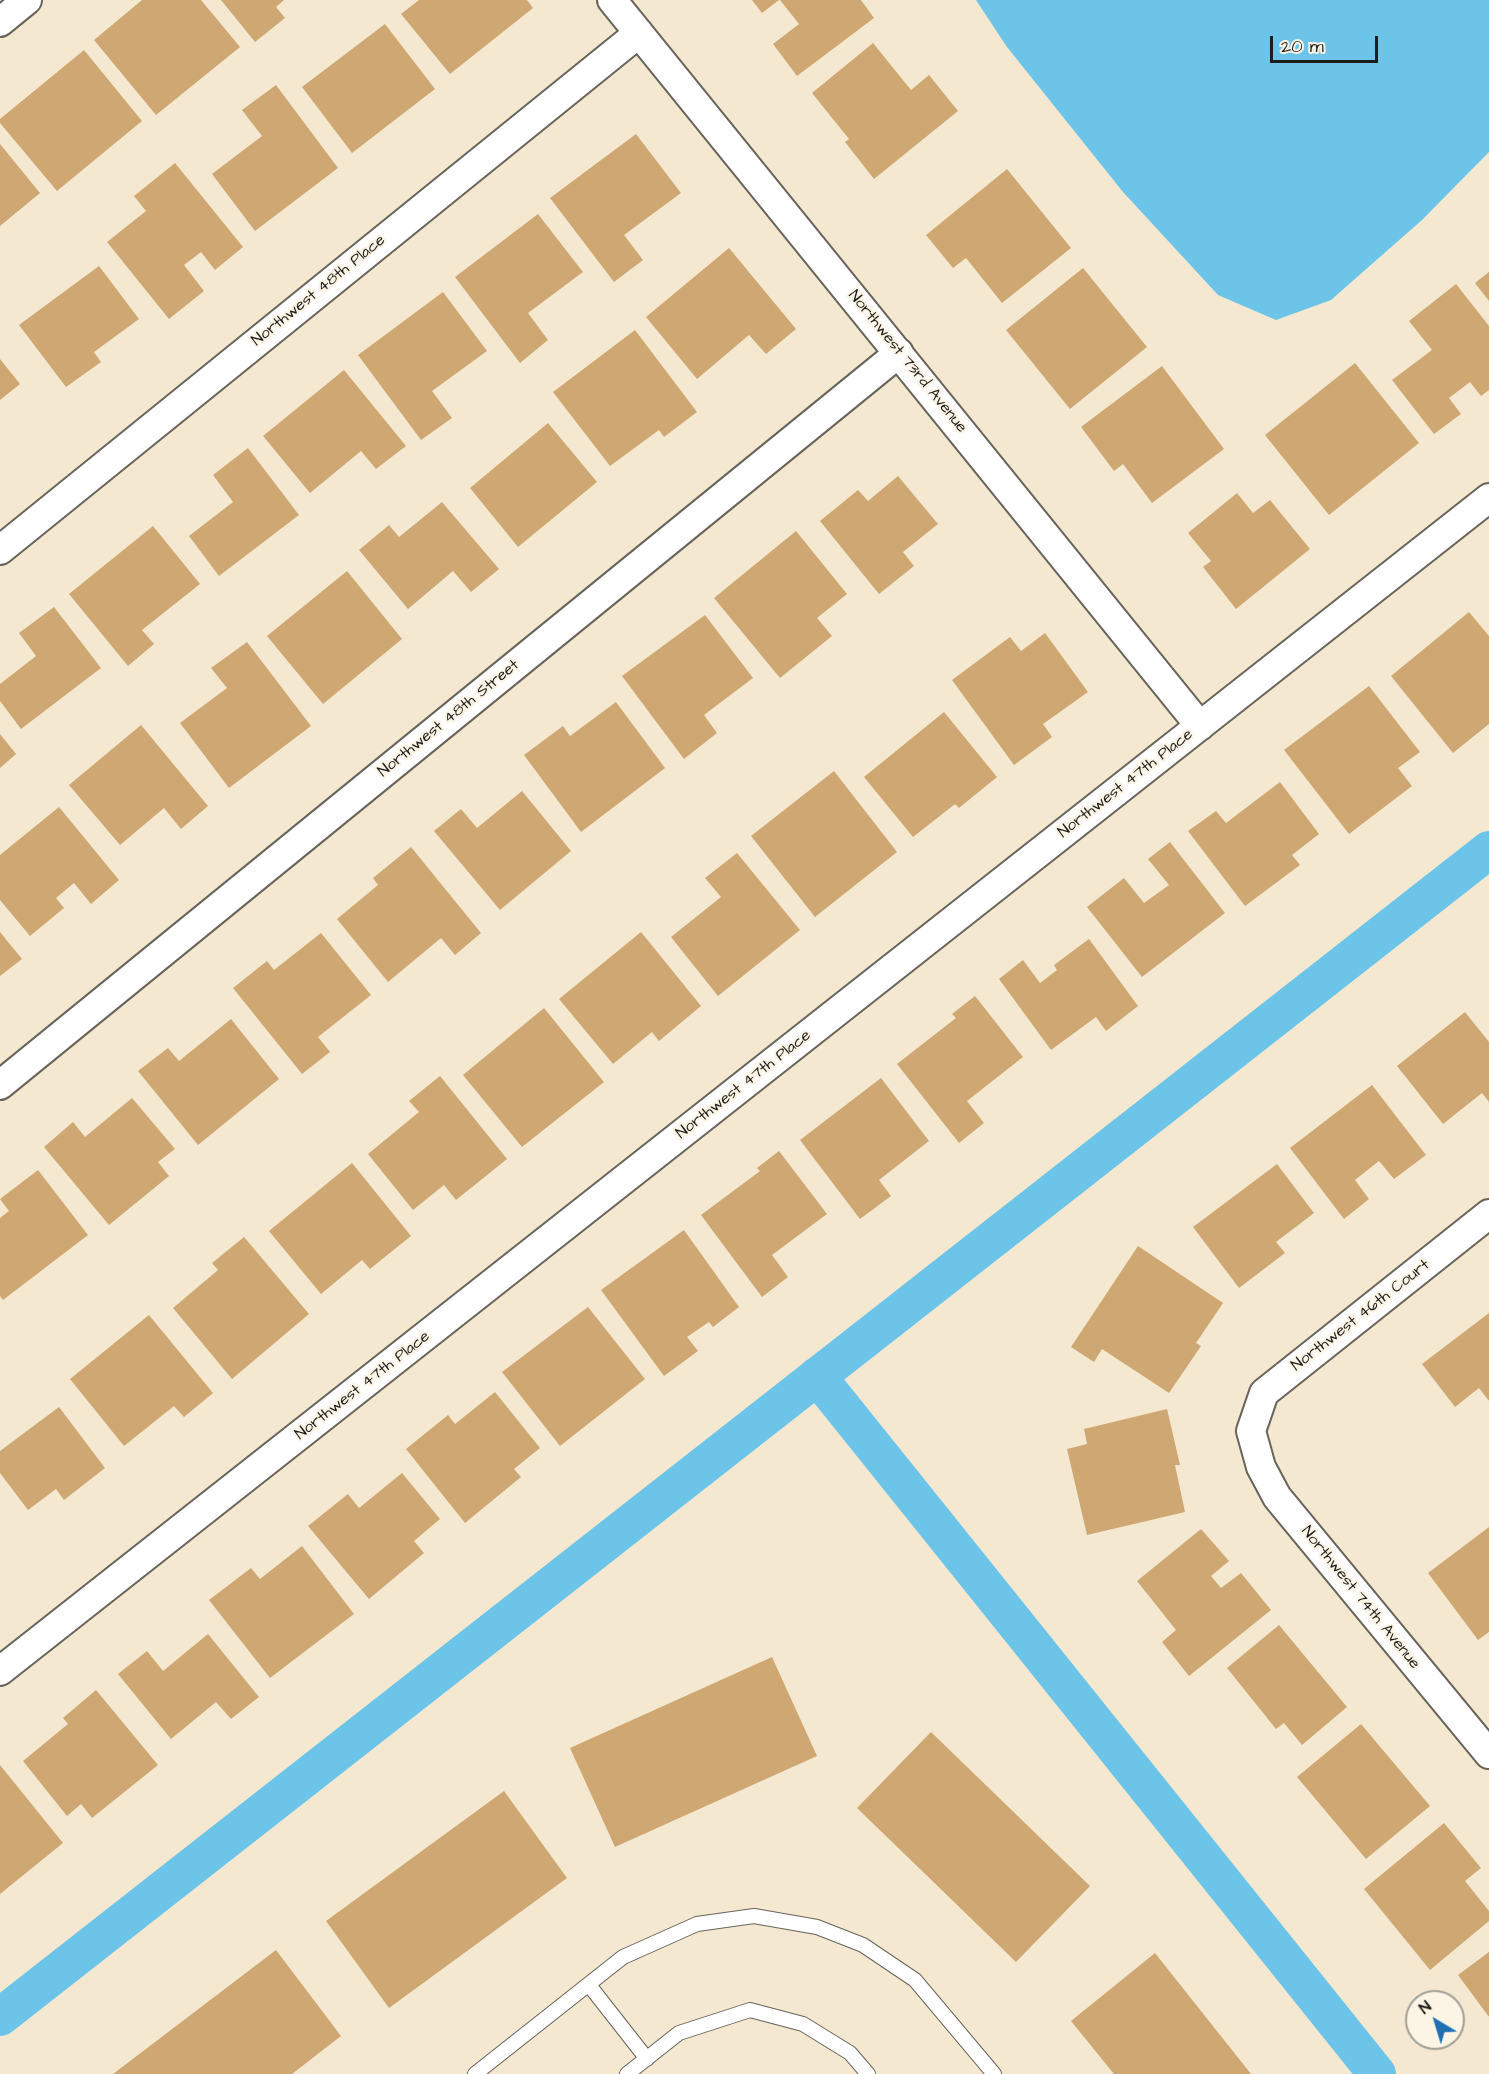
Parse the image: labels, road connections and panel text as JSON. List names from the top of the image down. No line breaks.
{"streets":{"street":["Northwest 48th Place","Northwest 73rd Avenue","Northwest 48th Street","Northwest 47th Place","Northwest 46th Court","Northwest 74th Avenue"]},"crossings":[["Northwest 48th Place","Northwest 73rd Avenue"],["Northwest 73rd Avenue","Northwest 48th Street"],["Northwest 73rd Avenue","Northwest 47th Place"],["Northwest 46th Court","Northwest 74th Avenue"]],"scale_bar":"20 m","north":"top left"}
